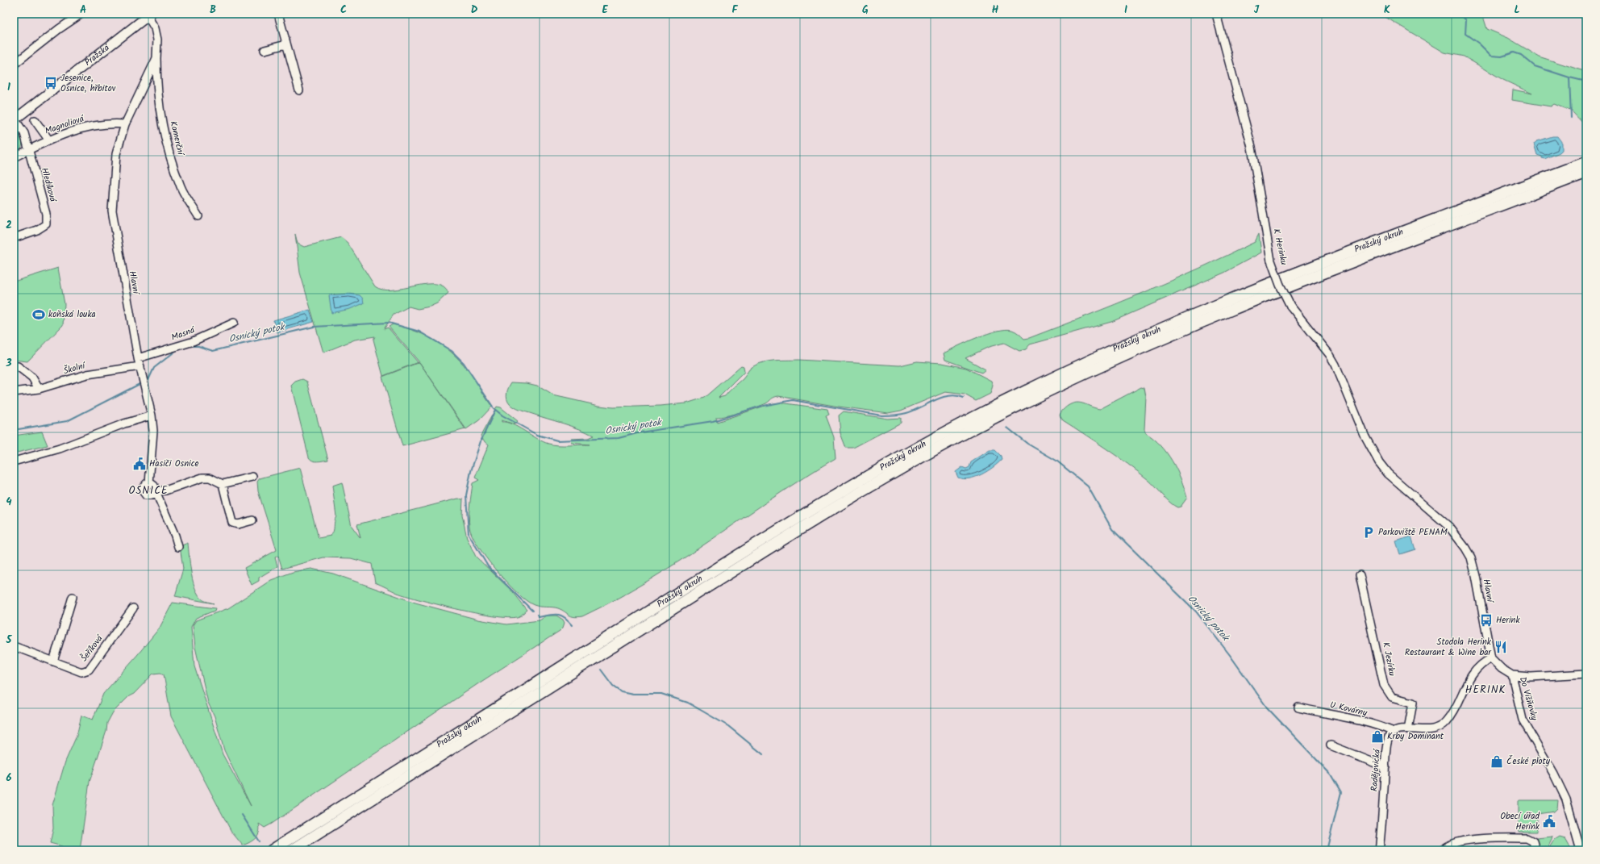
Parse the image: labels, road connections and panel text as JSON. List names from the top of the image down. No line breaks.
{"streets":{"highway":["Pražský okruh"],"main road":["Pražská"],"street":["Magnoliová","Komerční","Hledíková","K Herinku","Hlavní","Masná","Školní","Šeříková","K Jezírku","Do Višňovky","U Kovárny","Radějovická"]},"crossings":[["Pražská","Hledíková"],["Pražská","Hlavní"],["Magnoliová","Hledíková"],["Magnoliová","Hlavní"],["Komerční","Hlavní"],["K Herinku","Hlavní"],["Hlavní","Masná"],["Hlavní","Školní"],["U Kovárny","Radějovická"]],"districts":["OSNICE","HERINK"],"water":["Osnický potok"],"places":{"bus stop":["Jesenice, Osnice, hřbitov","Herink"],"sports":["koňská louka"],"public building":["Hasiči Osnice","Obecí úřad Herink"],"parking":["Parkoviště PENAM"],"restaurant":["Stodola Herink Restaurant & Wine bar"],"shop":["Krby Dominant","České ploty"]},"grid":{"columns":["A","B","C","D","E","F","G","H","I","J","K","L"],"rows":["1","2","3","4","5","6"]}}
